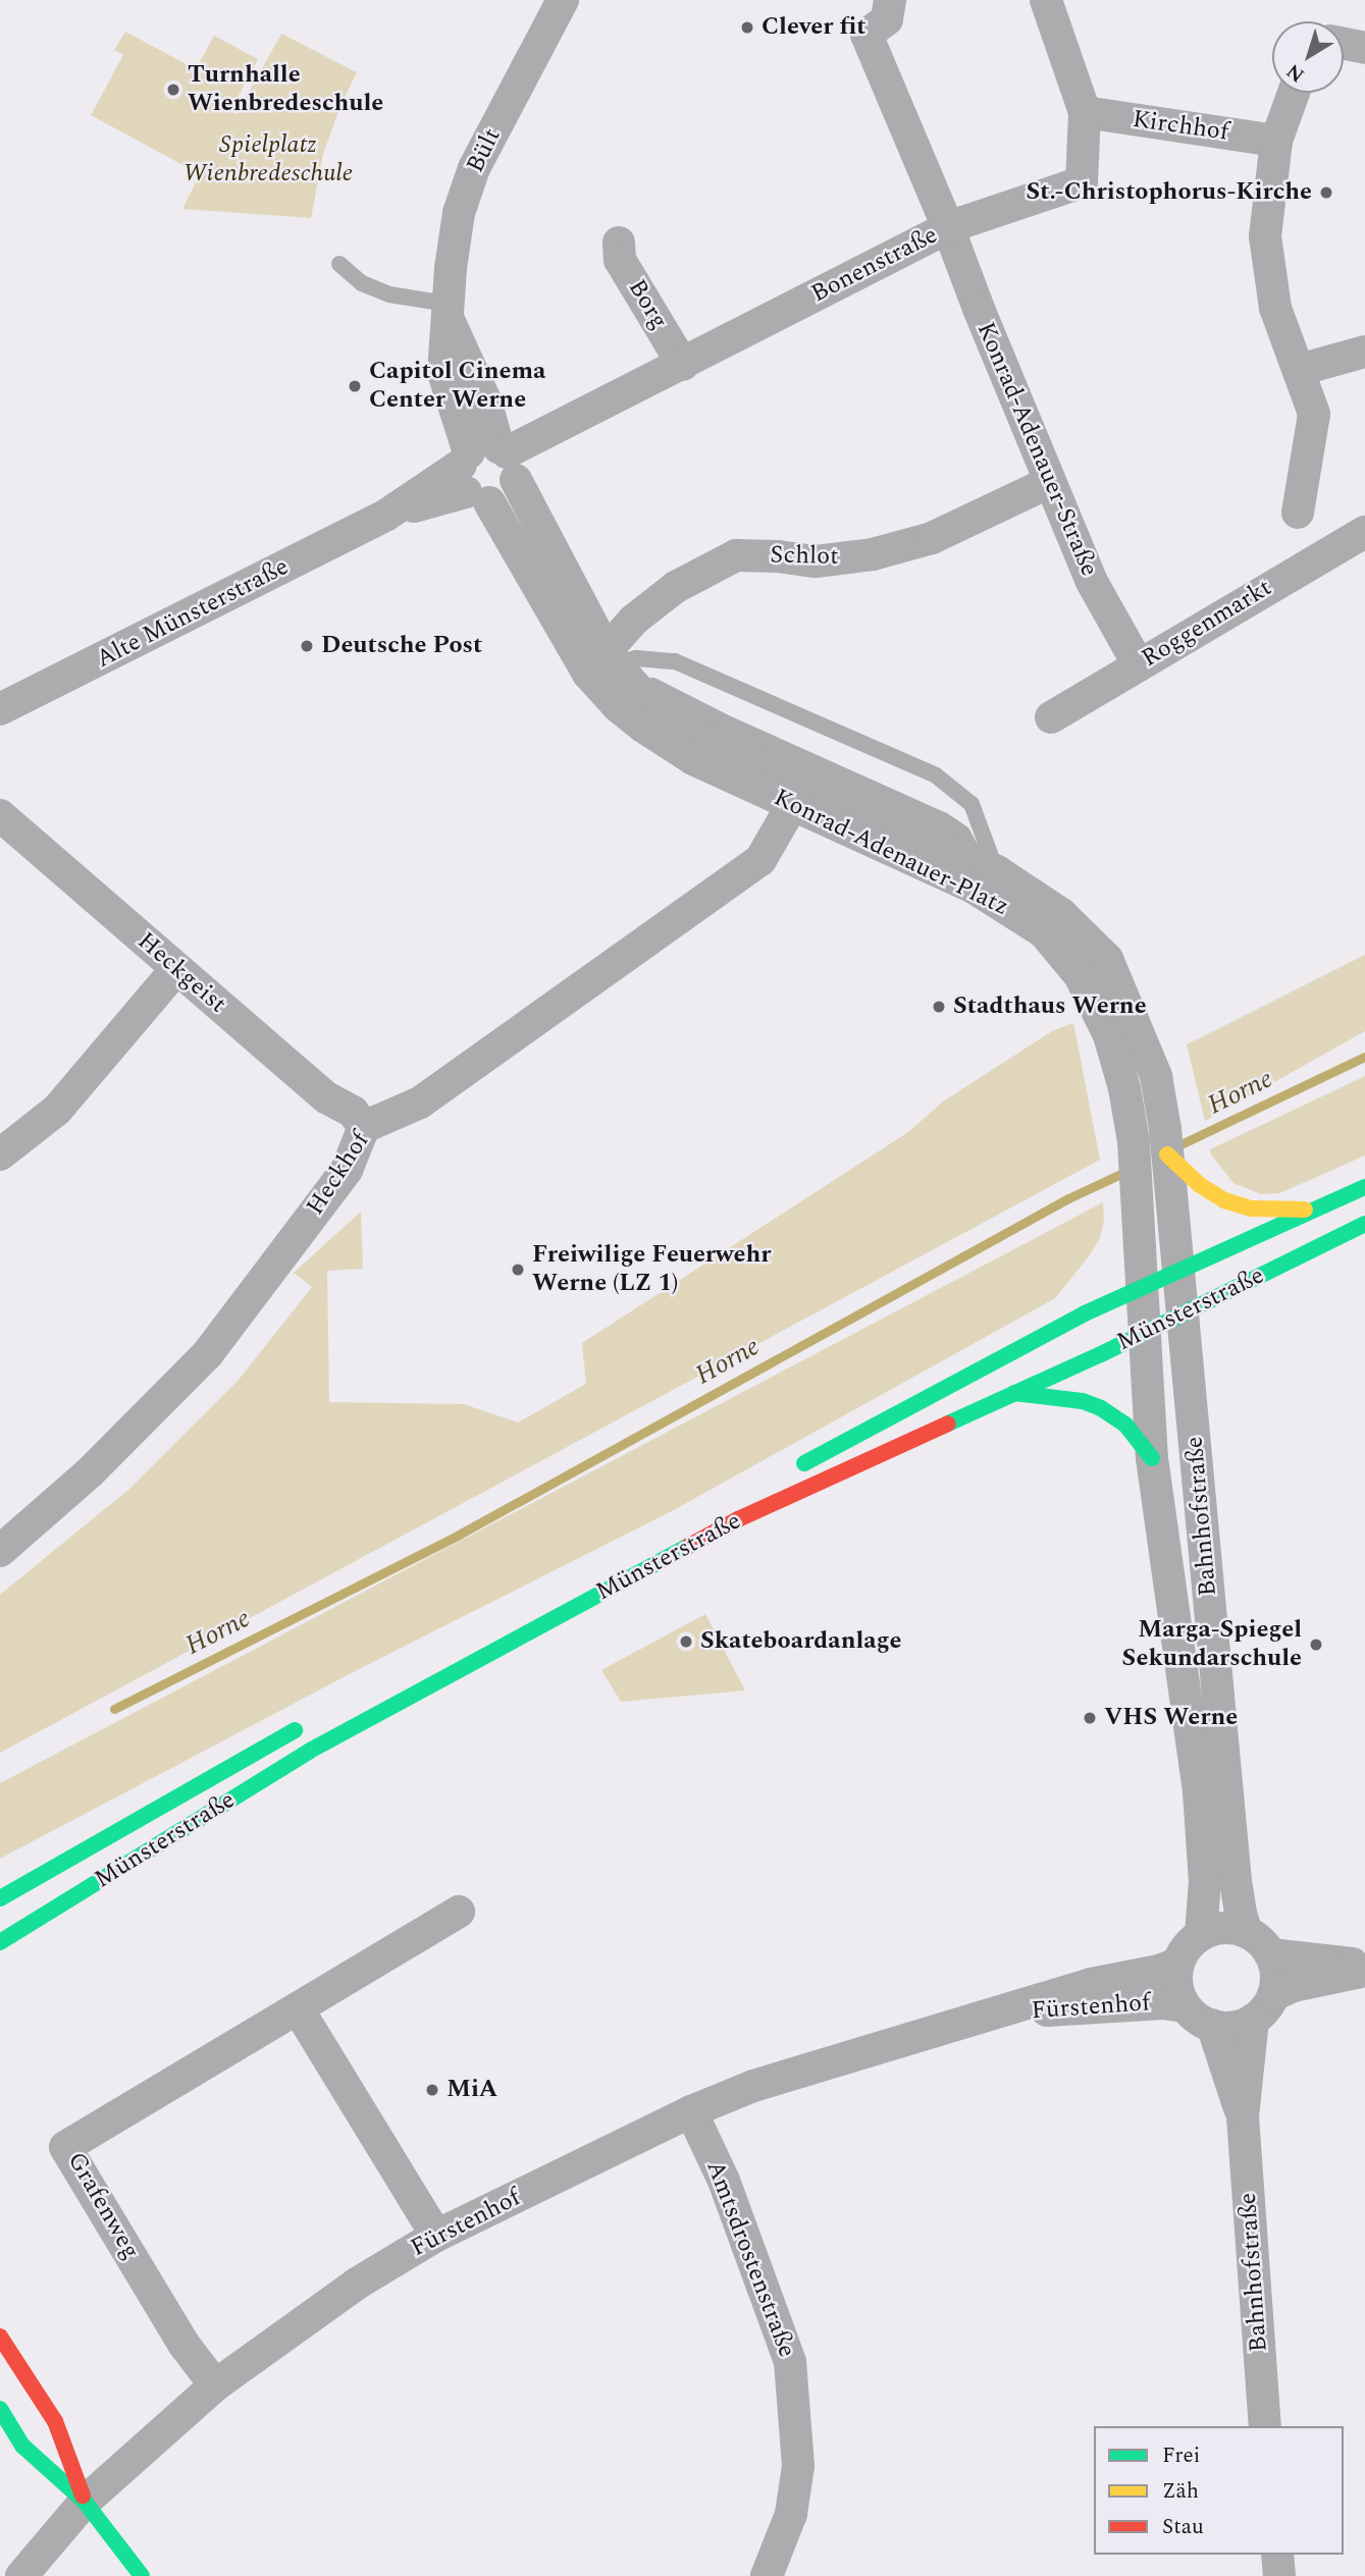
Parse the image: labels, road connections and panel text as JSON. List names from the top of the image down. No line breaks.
{"streets":{"main road":["Münsterstraße"],"street":["Kirchhof","Bült","Bonenstraße","Borg","Konrad-Adenauer-Straße","Schlot","Alte Münsterstraße","Roggenmarkt","Konrad-Adenauer-Platz","Heckgeist","Heckhof","Bahnhofstraße","Fürstenhof","Grafenweg","Amtsdrostenstraße"]},"crossings":[["Kirchhof","Bonenstraße"],["Bült","Bonenstraße"],["Bült","Alte Münsterstraße"],["Bült","Konrad-Adenauer-Platz"],["Bonenstraße","Borg"],["Bonenstraße","Konrad-Adenauer-Straße"],["Bonenstraße","Alte Münsterstraße"],["Bonenstraße","Konrad-Adenauer-Platz"],["Konrad-Adenauer-Straße","Schlot"],["Konrad-Adenauer-Straße","Roggenmarkt"],["Schlot","Konrad-Adenauer-Platz"],["Alte Münsterstraße","Konrad-Adenauer-Platz"],["Konrad-Adenauer-Platz","Heckhof"],["Konrad-Adenauer-Platz","Münsterstraße"],["Konrad-Adenauer-Platz","Bahnhofstraße"],["Heckgeist","Heckhof"],["Münsterstraße","Bahnhofstraße"],["Bahnhofstraße","Fürstenhof"],["Fürstenhof","Grafenweg"],["Fürstenhof","Amtsdrostenstraße"]],"water":["Horne"],"parks":["Spielplatz Wienbredeschule"],"places":["Clever fit","Turnhalle Wienbredeschule","St.-Christophorus-Kirche","Capitol Cinema Center Werne","Deutsche Post","Stadthaus Werne","Freiwilige Feuerwehr Werne (LZ 1)","Skateboardanlage","Marga-Spiegel Sekundarschule","VHS Werne","MiA"],"legend":["Frei","Zäh","Stau"],"north":"bottom left"}
